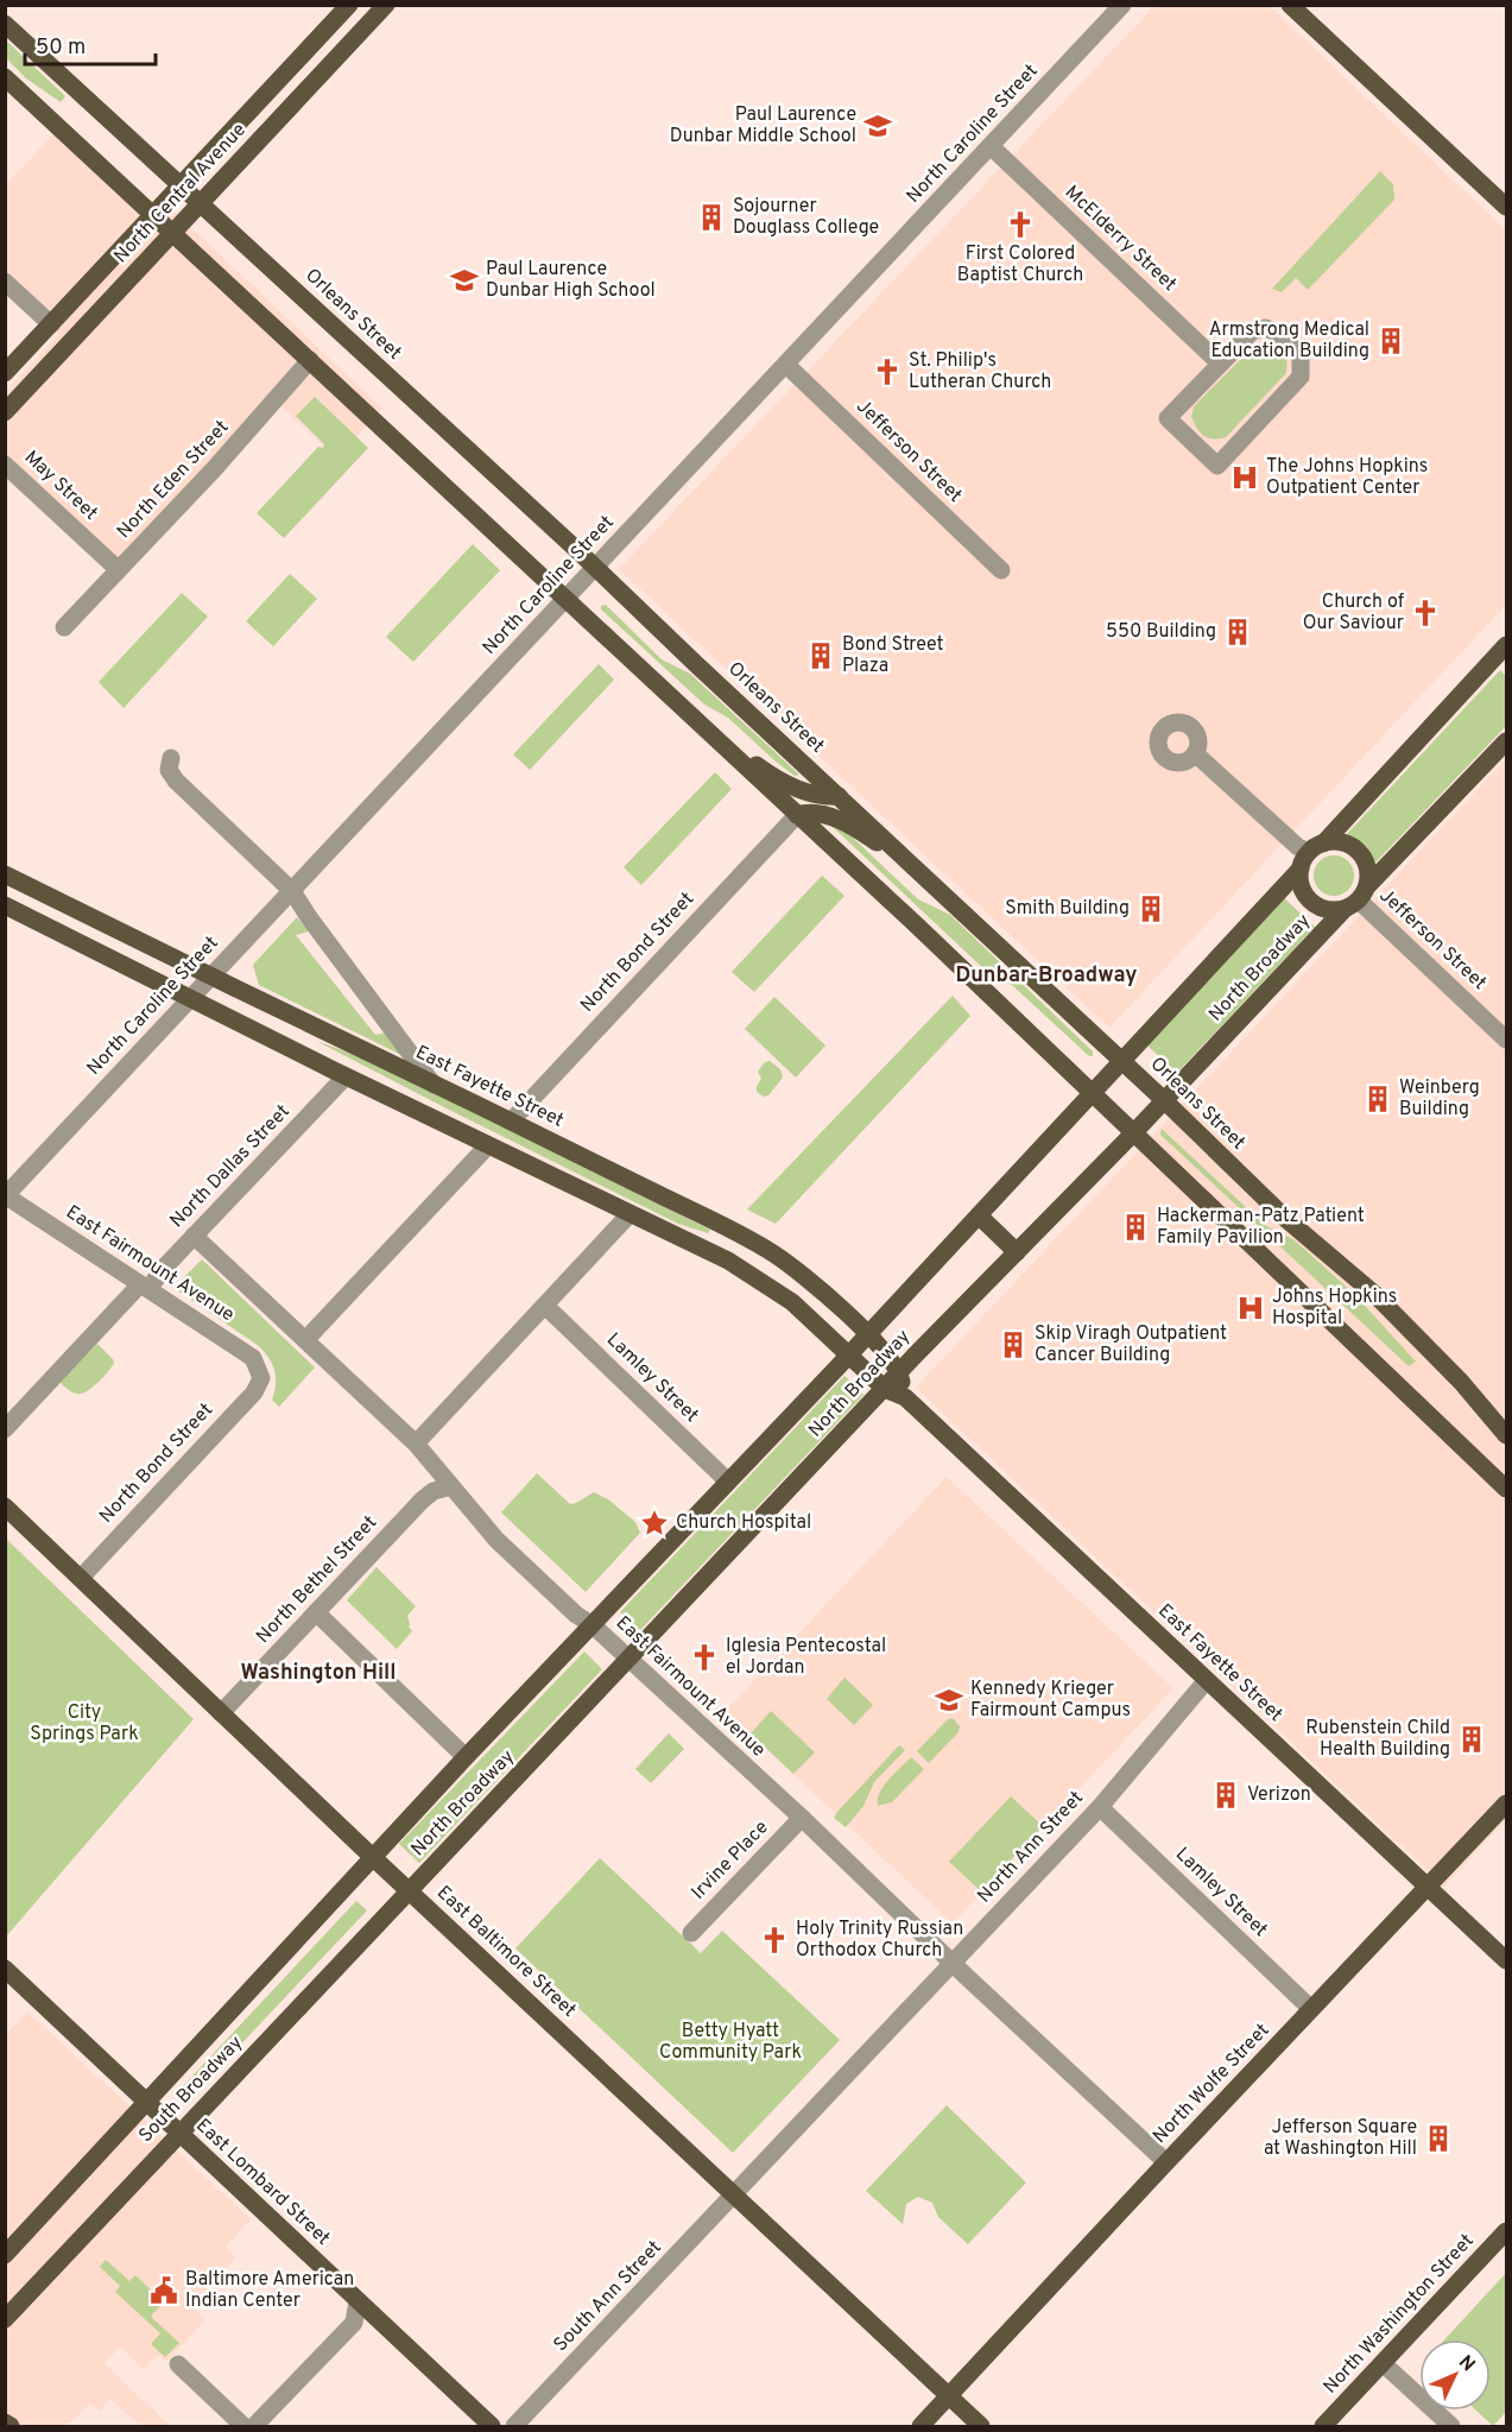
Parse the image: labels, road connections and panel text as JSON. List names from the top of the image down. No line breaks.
{"streets":{"main road":["North Central Avenue","Orleans Street","North Broadway","East Fayette Street","East Baltimore Street","North Wolfe Street","South Broadway","East Lombard Street","North Washington Street"],"street":["North Caroline Street","McElderry Street","Jefferson Street","North Eden Street","May Street","North Bond Street","North Dallas Street","East Fairmount Avenue","Lamley Street","North Bethel Street","North Ann Street","Irvine Place","South Ann Street"]},"crossings":[["North Caroline Street","McElderry Street"],["North Caroline Street","Orleans Street"],["North Caroline Street","Jefferson Street"],["North Caroline Street","East Fayette Street"],["North Caroline Street","East Fairmount Avenue"],["North Central Avenue","Orleans Street"],["Orleans Street","North Broadway"],["Jefferson Street","North Broadway"],["North Eden Street","May Street"],["North Bond Street","East Fayette Street"],["North Bond Street","East Fairmount Avenue"],["North Bond Street","East Baltimore Street"],["North Broadway","East Fayette Street"],["North Broadway","East Fairmount Avenue"],["North Broadway","Lamley Street"],["North Broadway","East Baltimore Street"],["North Broadway","South Broadway"],["East Fayette Street","North Dallas Street"],["East Fayette Street","North Ann Street"],["East Fayette Street","North Wolfe Street"],["North Dallas Street","East Fairmount Avenue"],["East Fairmount Avenue","North Bethel Street"],["East Fairmount Avenue","North Ann Street"],["East Fairmount Avenue","Irvine Place"],["East Fairmount Avenue","North Wolfe Street"],["Lamley Street","North Ann Street"],["Lamley Street","North Wolfe Street"],["North Bethel Street","East Baltimore Street"],["North Ann Street","East Baltimore Street"],["North Ann Street","South Ann Street"],["East Baltimore Street","North Wolfe Street"],["East Baltimore Street","South Broadway"],["East Baltimore Street","South Ann Street"],["South Broadway","East Lombard Street"]],"districts":["Dunbar-Broadway","Washington Hill"],"parks":["City Springs Park","Betty Hyatt Community Park"],"places":{"school or university":["Paul Laurence Dunbar Middle School","Paul Laurence Dunbar High School","Kennedy Krieger Fairmount Campus"],"building":["Sojourner Douglass College","Armstrong Medical Education Building","550 Building","Bond Street Plaza","Smith Building","Weinberg Building","Hackerman-Patz Patient Family Pavilion","Skip Viragh Outpatient Cancer Building","Rubenstein Child Health Building","Verizon","Jefferson Square at Washington Hill"],"church":["First Colored Baptist Church","St. Philip's Lutheran Church","Church of Our Saviour","Iglesia Pentecostal el Jordan","Holy Trinity Russian Orthodox Church"],"hospital":["The Johns Hopkins Outpatient Center","Johns Hopkins Hospital"],"place":["Church Hospital"],"public building":["Baltimore American Indian Center"]},"scale_bar":"50 m","north":"top right"}
